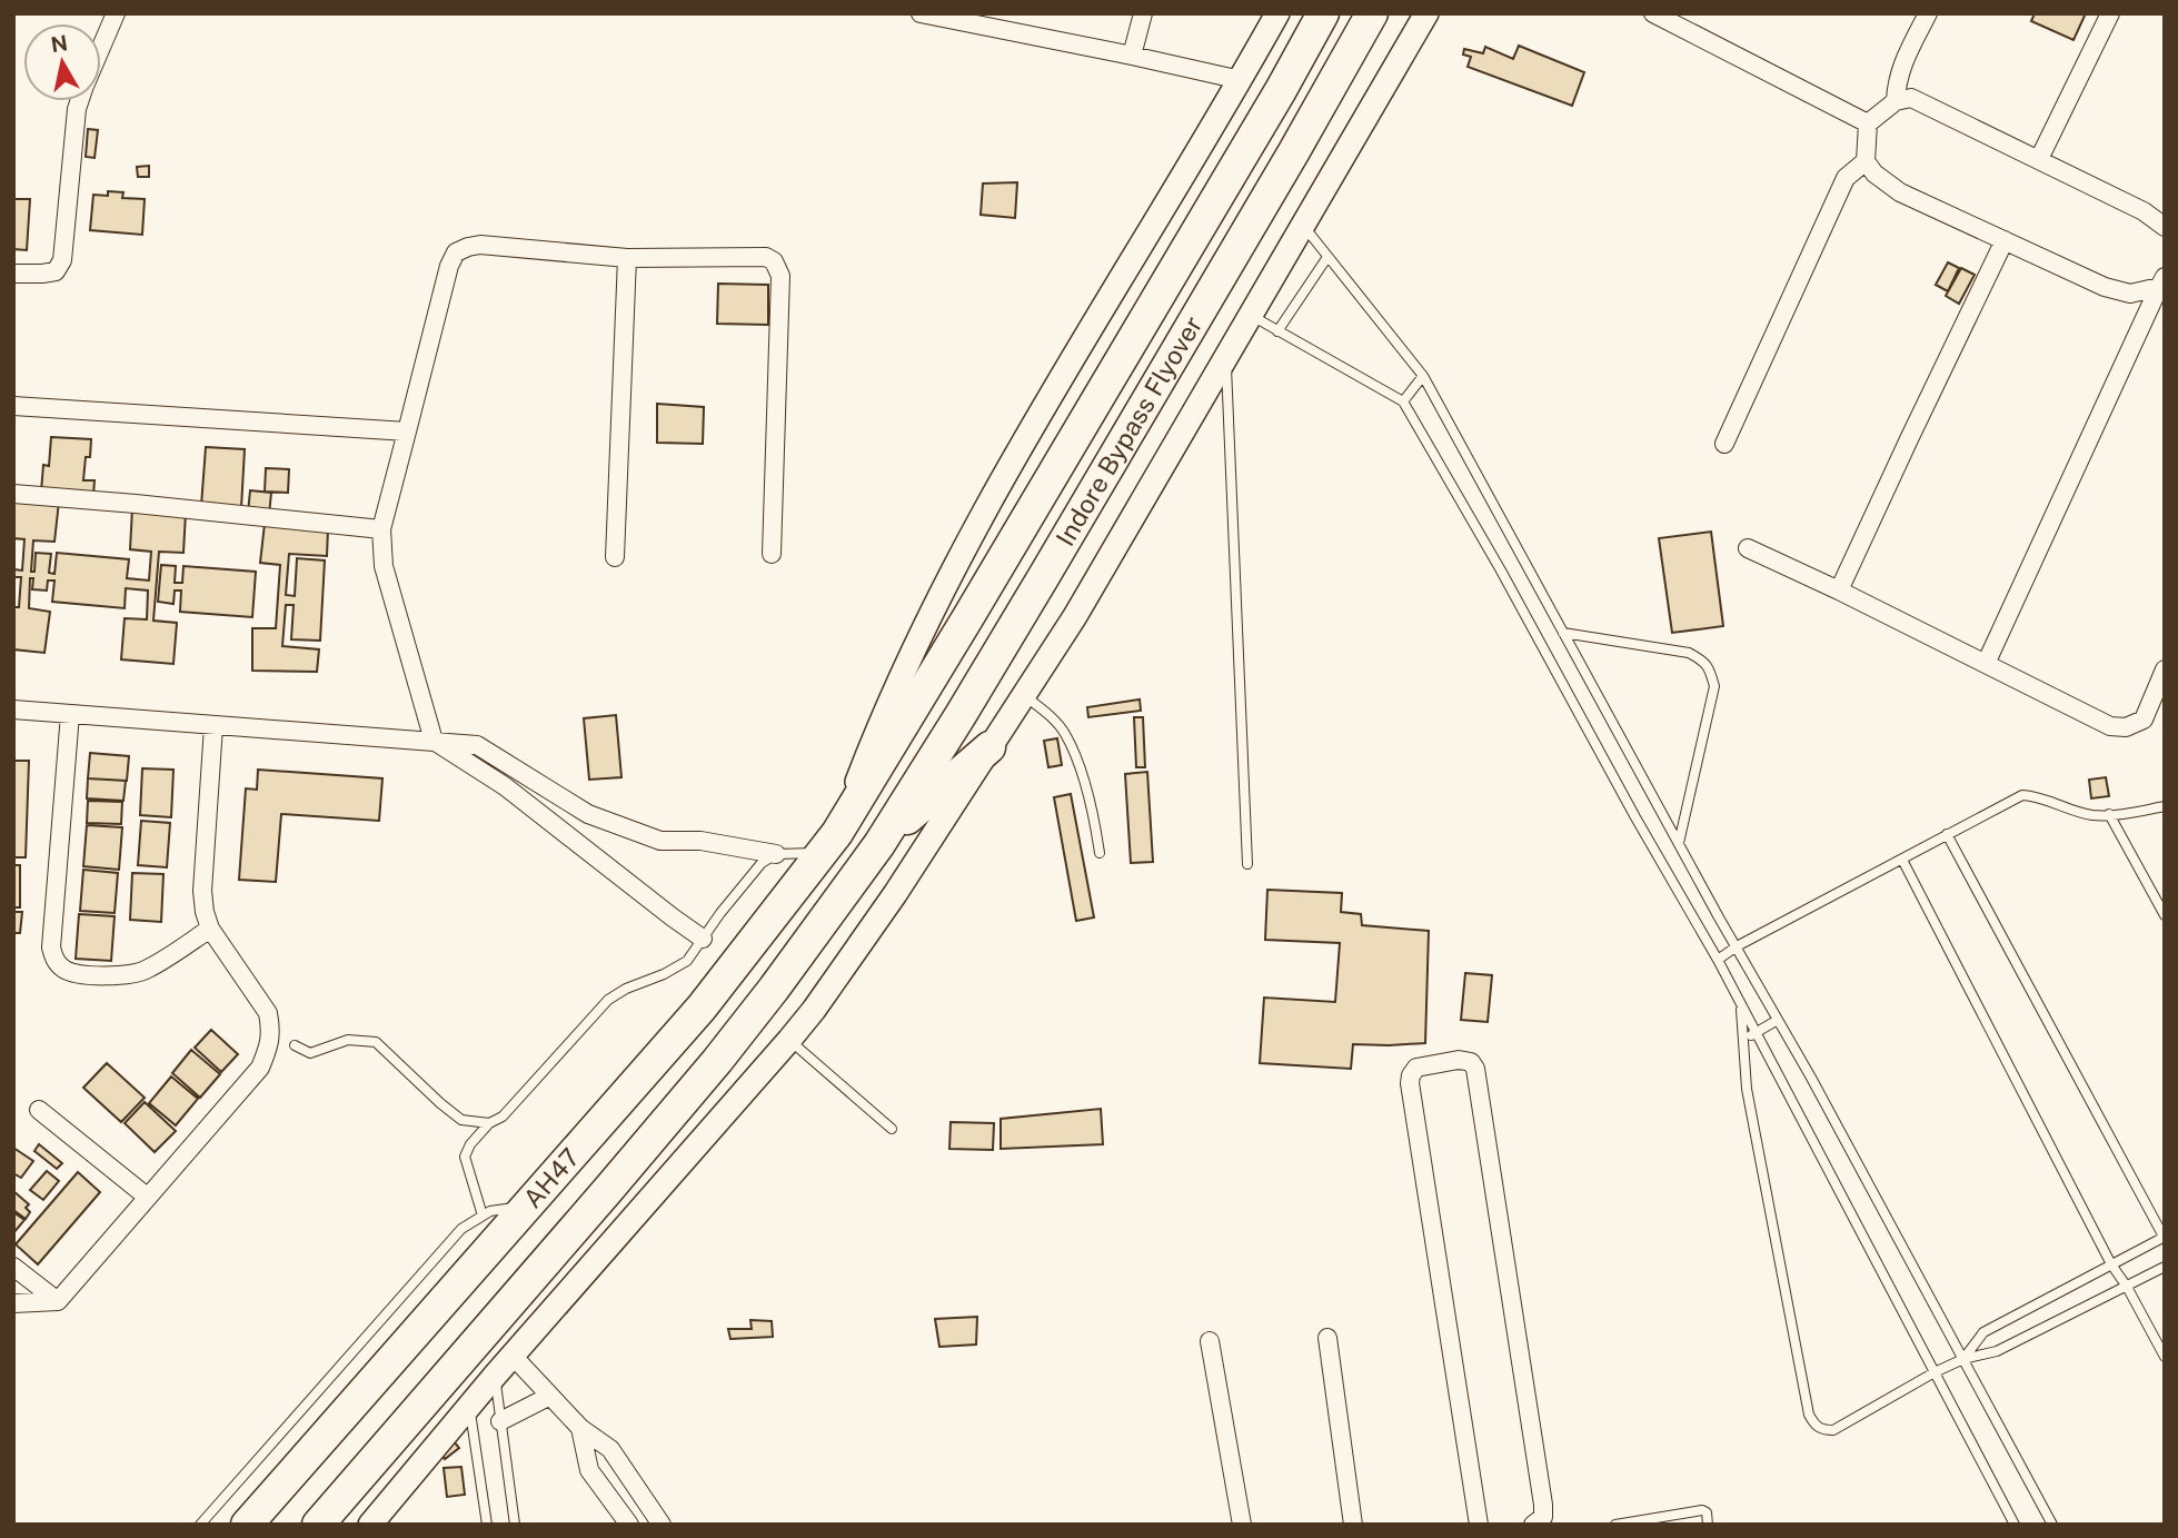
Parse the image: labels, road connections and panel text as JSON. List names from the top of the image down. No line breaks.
{"streets":{"highway":["Indore Bypass Flyover","AH47"]},"crossings":[["Indore Bypass Flyover","AH47"]],"north":"top"}
